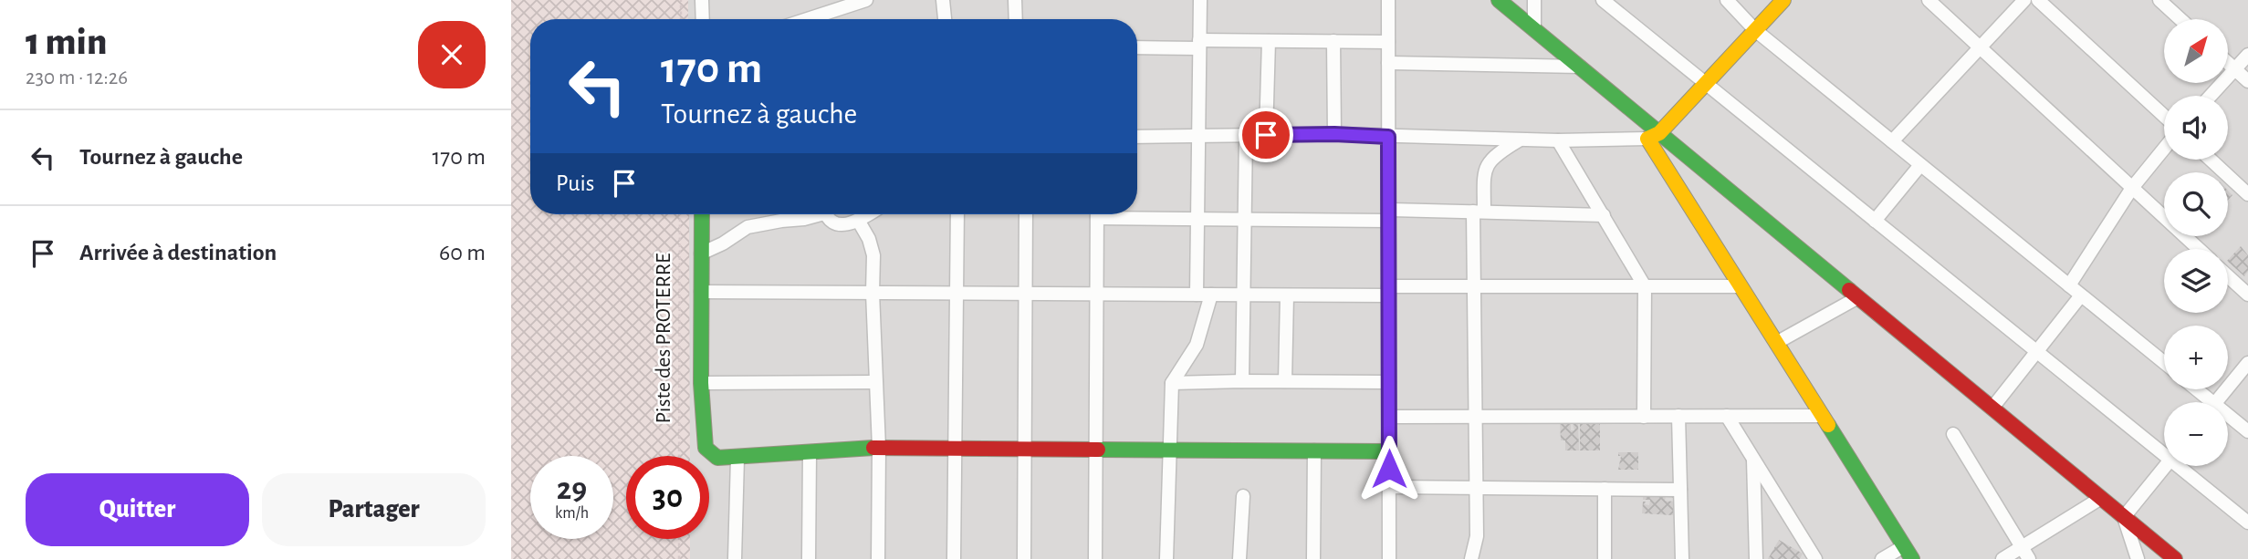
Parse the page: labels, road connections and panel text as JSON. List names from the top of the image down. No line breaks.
{"streets":{"path":["Piste des PROTERRE"]},"north":"top right","page":{"heading":["1 min","230 m · 12:26"],"map_buttons":["+","−"],"turn":["170 m","Tournez à gauche"],"list":[{"name":"Tournez à gauche","value":"170 m"},{"name":"Arrivée à destination","value":"60 m"}],"then":"Puis","speed":"29 km/h","limit":"30","buttons":["Quitter","Partager"]}}
